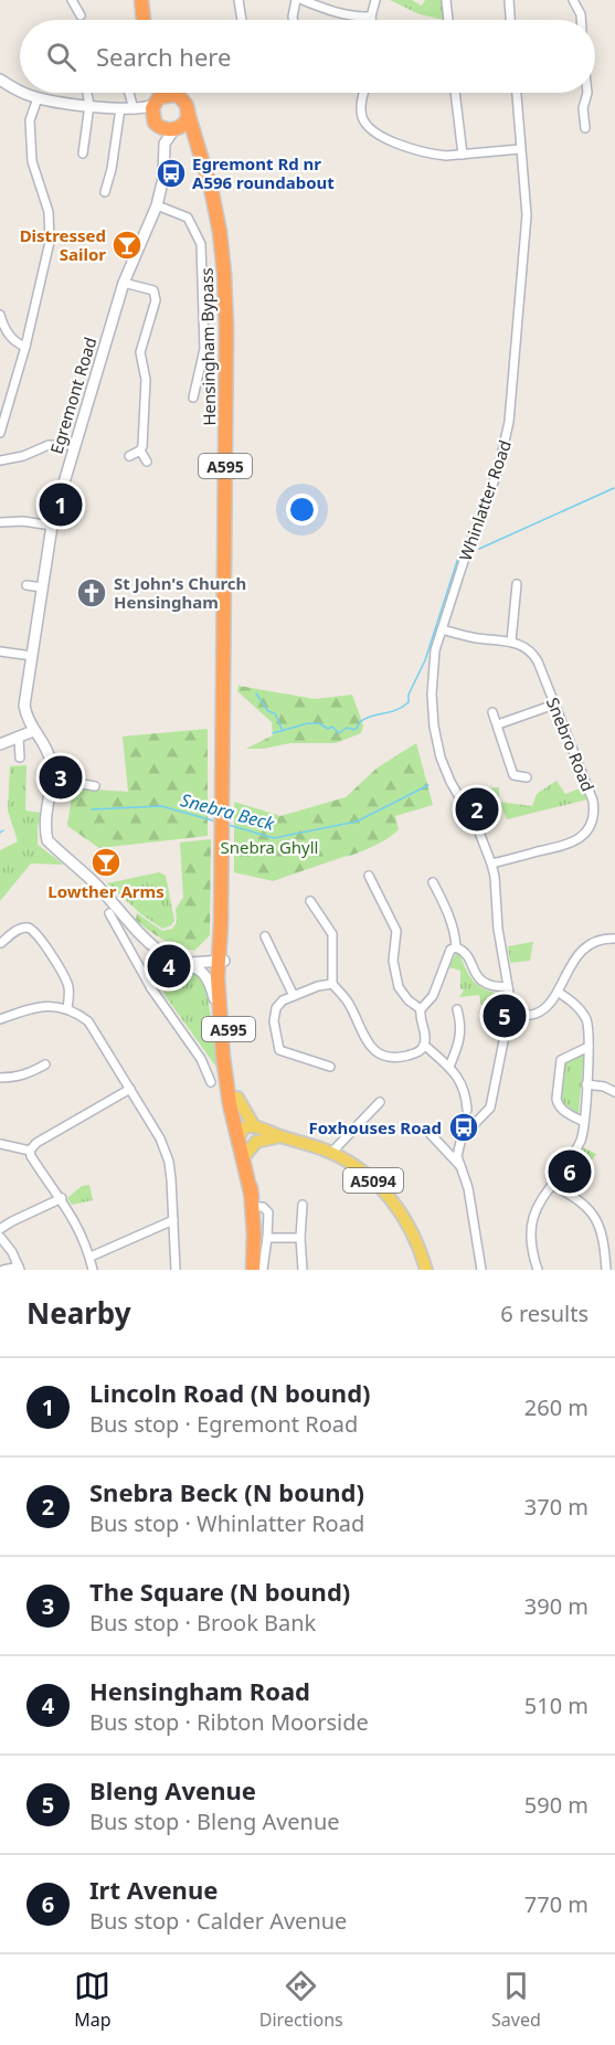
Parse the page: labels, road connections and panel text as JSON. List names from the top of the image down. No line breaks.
{"streets":{"highway":["Hensingham Bypass","A595"],"main road":["Egremont Road","A5094"],"street":["Whinlatter Road","Snebro Road"]},"crossings":[["Hensingham Bypass","A595"],["A595","A5094"],["Whinlatter Road","Snebro Road"]],"water":["Snebra Beck"],"parks":["Snebra Ghyll"],"places":{"bus stop":["Egremont Rd nr A596 roundabout","Foxhouses Road"],"bar":["Distressed Sailor","Lowther Arms"],"church":["St John's Church Hensingham"]},"page":{"search":"Search here","pins":["1","3","2","4","5","6"],"heading":["Nearby","6 results"],"list":[{"mark":"1","name":"Lincoln Road (N bound)","note":"Bus stop · Egremont Road","value":"260 m"},{"mark":"2","name":"Snebra Beck (N bound)","note":"Bus stop · Whinlatter Road","value":"370 m"},{"mark":"3","name":"The Square (N bound)","note":"Bus stop · Brook Bank","value":"390 m"},{"mark":"4","name":"Hensingham Road","note":"Bus stop · Ribton Moorside","value":"510 m"},{"mark":"5","name":"Bleng Avenue","note":"Bus stop · Bleng Avenue","value":"590 m"},{"mark":"6","name":"Irt Avenue","note":"Bus stop · Calder Avenue","value":"770 m"}],"nav":["Map","Directions","Saved"]}}
